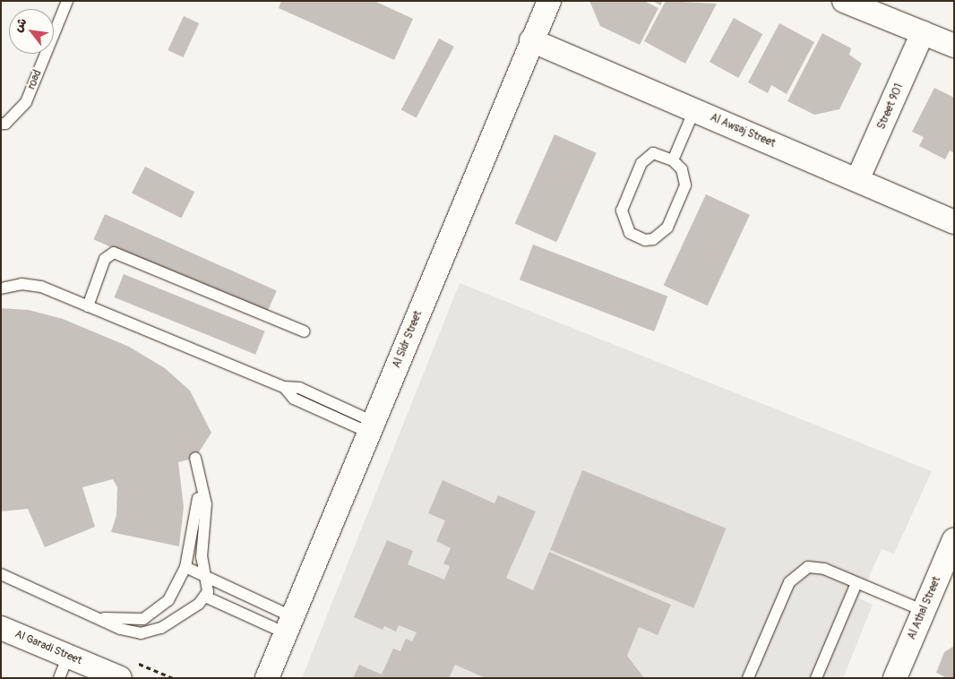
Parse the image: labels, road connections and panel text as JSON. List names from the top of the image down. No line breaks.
{"streets":{"street":["Street 901","Al Awsaj Street","Al Sidr Street","Al Athal Street","Al Garadi Street"],"lane":["road"]},"crossings":[["Street 901","Al Awsaj Street"],["Al Awsaj Street","Al Sidr Street"]],"north":"top left"}
